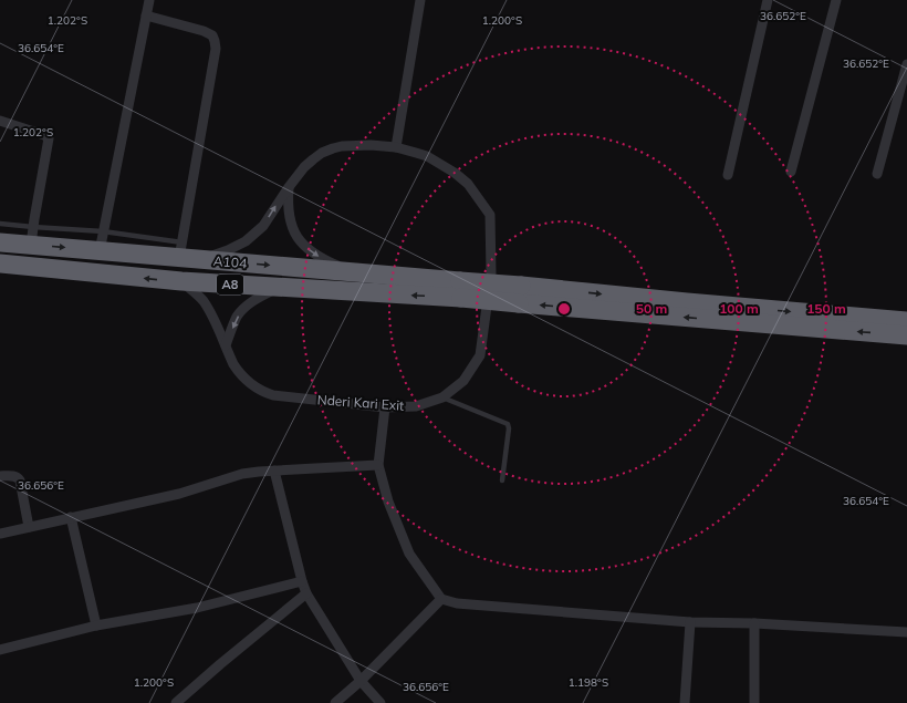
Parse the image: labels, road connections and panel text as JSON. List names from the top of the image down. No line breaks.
{"streets":{"highway":["A104","A8"],"street":["Nderi Kari Exit"]},"crossings":[["A104","A8"],["A8","Nderi Kari Exit"]],"coordinates":["36.652°E","1.202°S","1.200°S","36.654°E","36.656°E","1.198°S"],"rings":["50 m","100 m","150 m"]}
